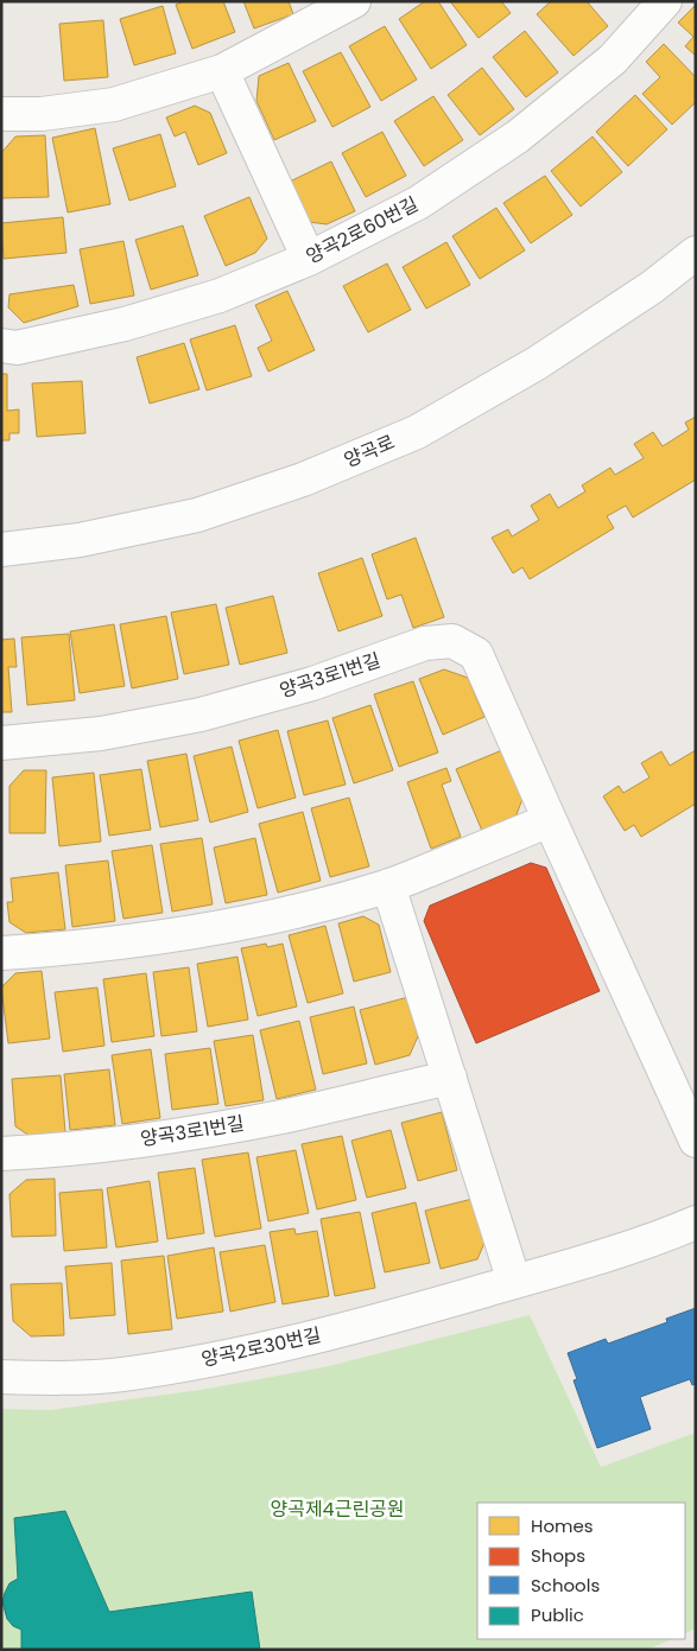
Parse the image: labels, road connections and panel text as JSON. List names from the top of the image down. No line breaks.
{"streets":{"street":["양곡2로60번길","양곡로","양곡3로1번길","양곡2로30번길"]},"parks":["양곡제4근린공원"],"legend":["Homes","Shops","Schools","Public"]}
